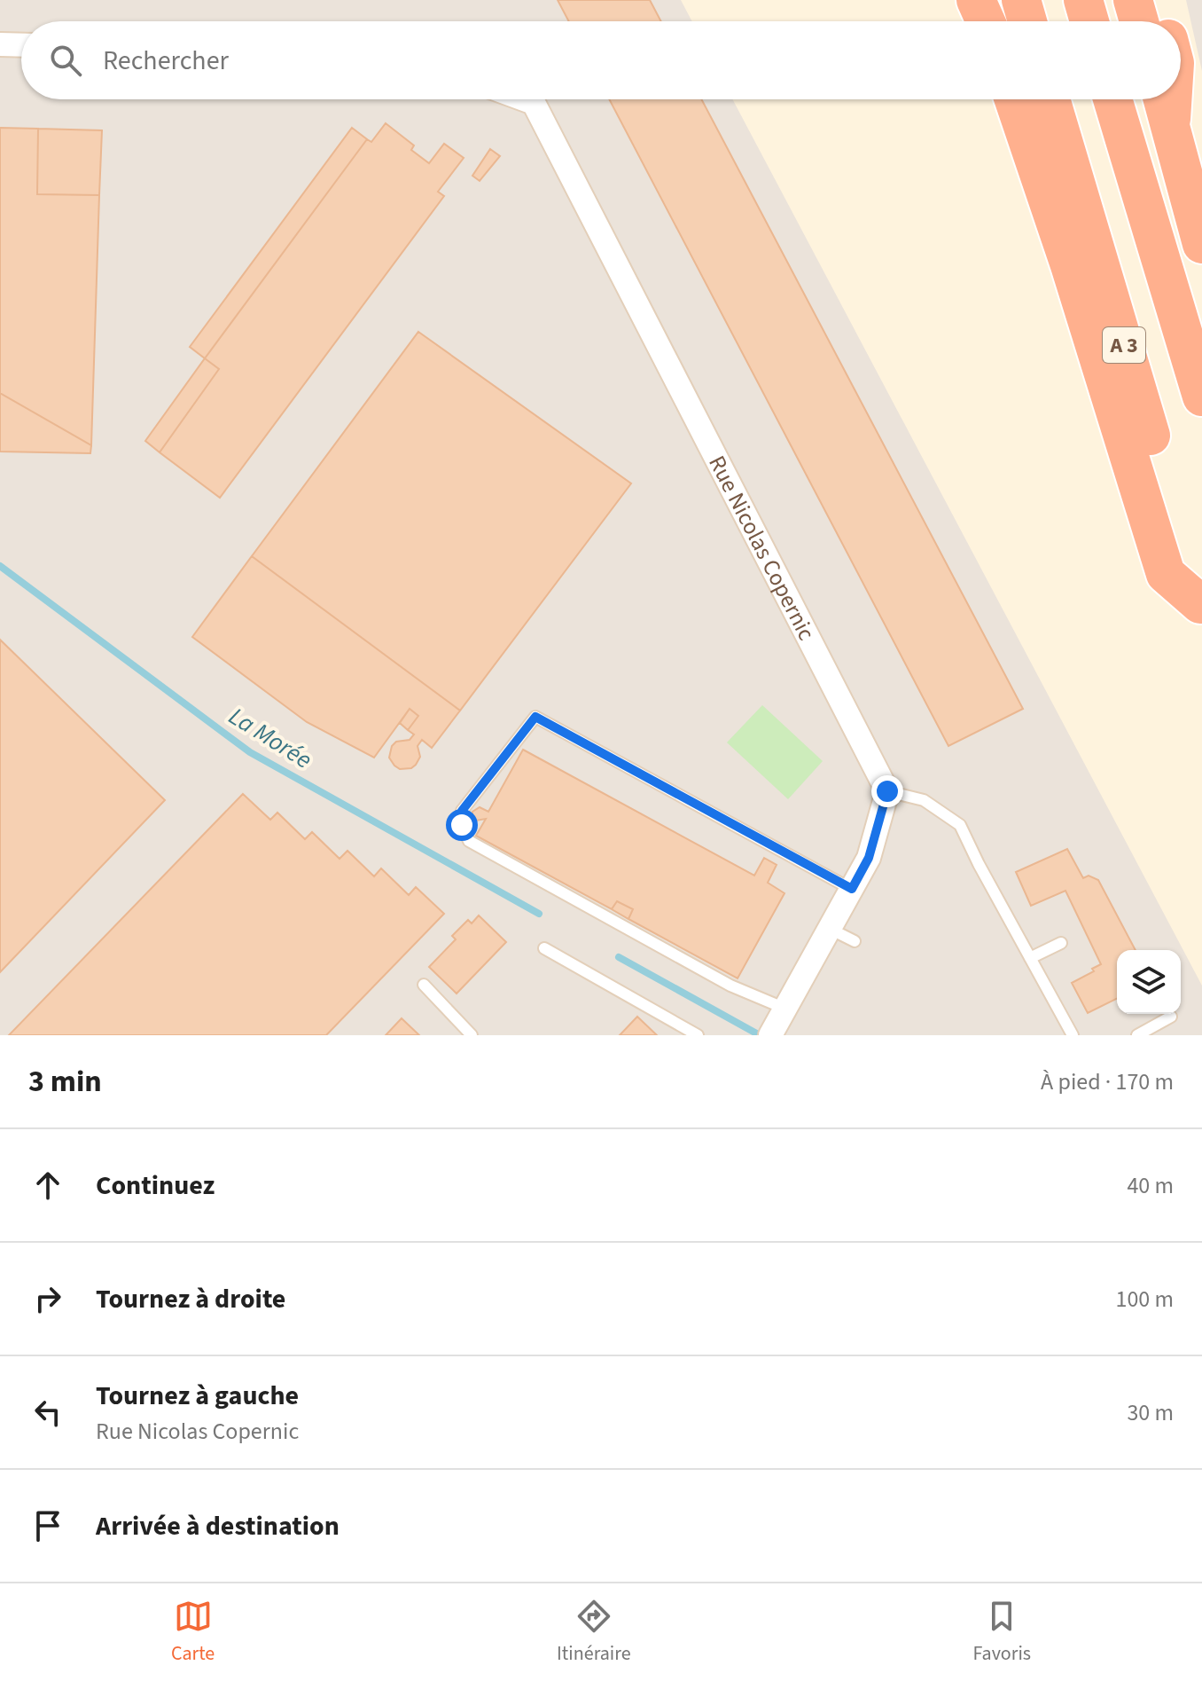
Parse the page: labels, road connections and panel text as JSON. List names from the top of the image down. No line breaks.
{"streets":{"highway":["A 3"],"street":["Rue Nicolas Copernic"]},"water":["La Morée"],"page":{"search":"Rechercher","heading":["3 min","À pied · 170 m"],"list":[["Continuez","40 m"],["Tournez à droite","100 m"],["Tournez à gauche","Rue Nicolas Copernic","30 m"],"Arrivée à destination"],"nav":["Carte","Itinéraire","Favoris"]}}
